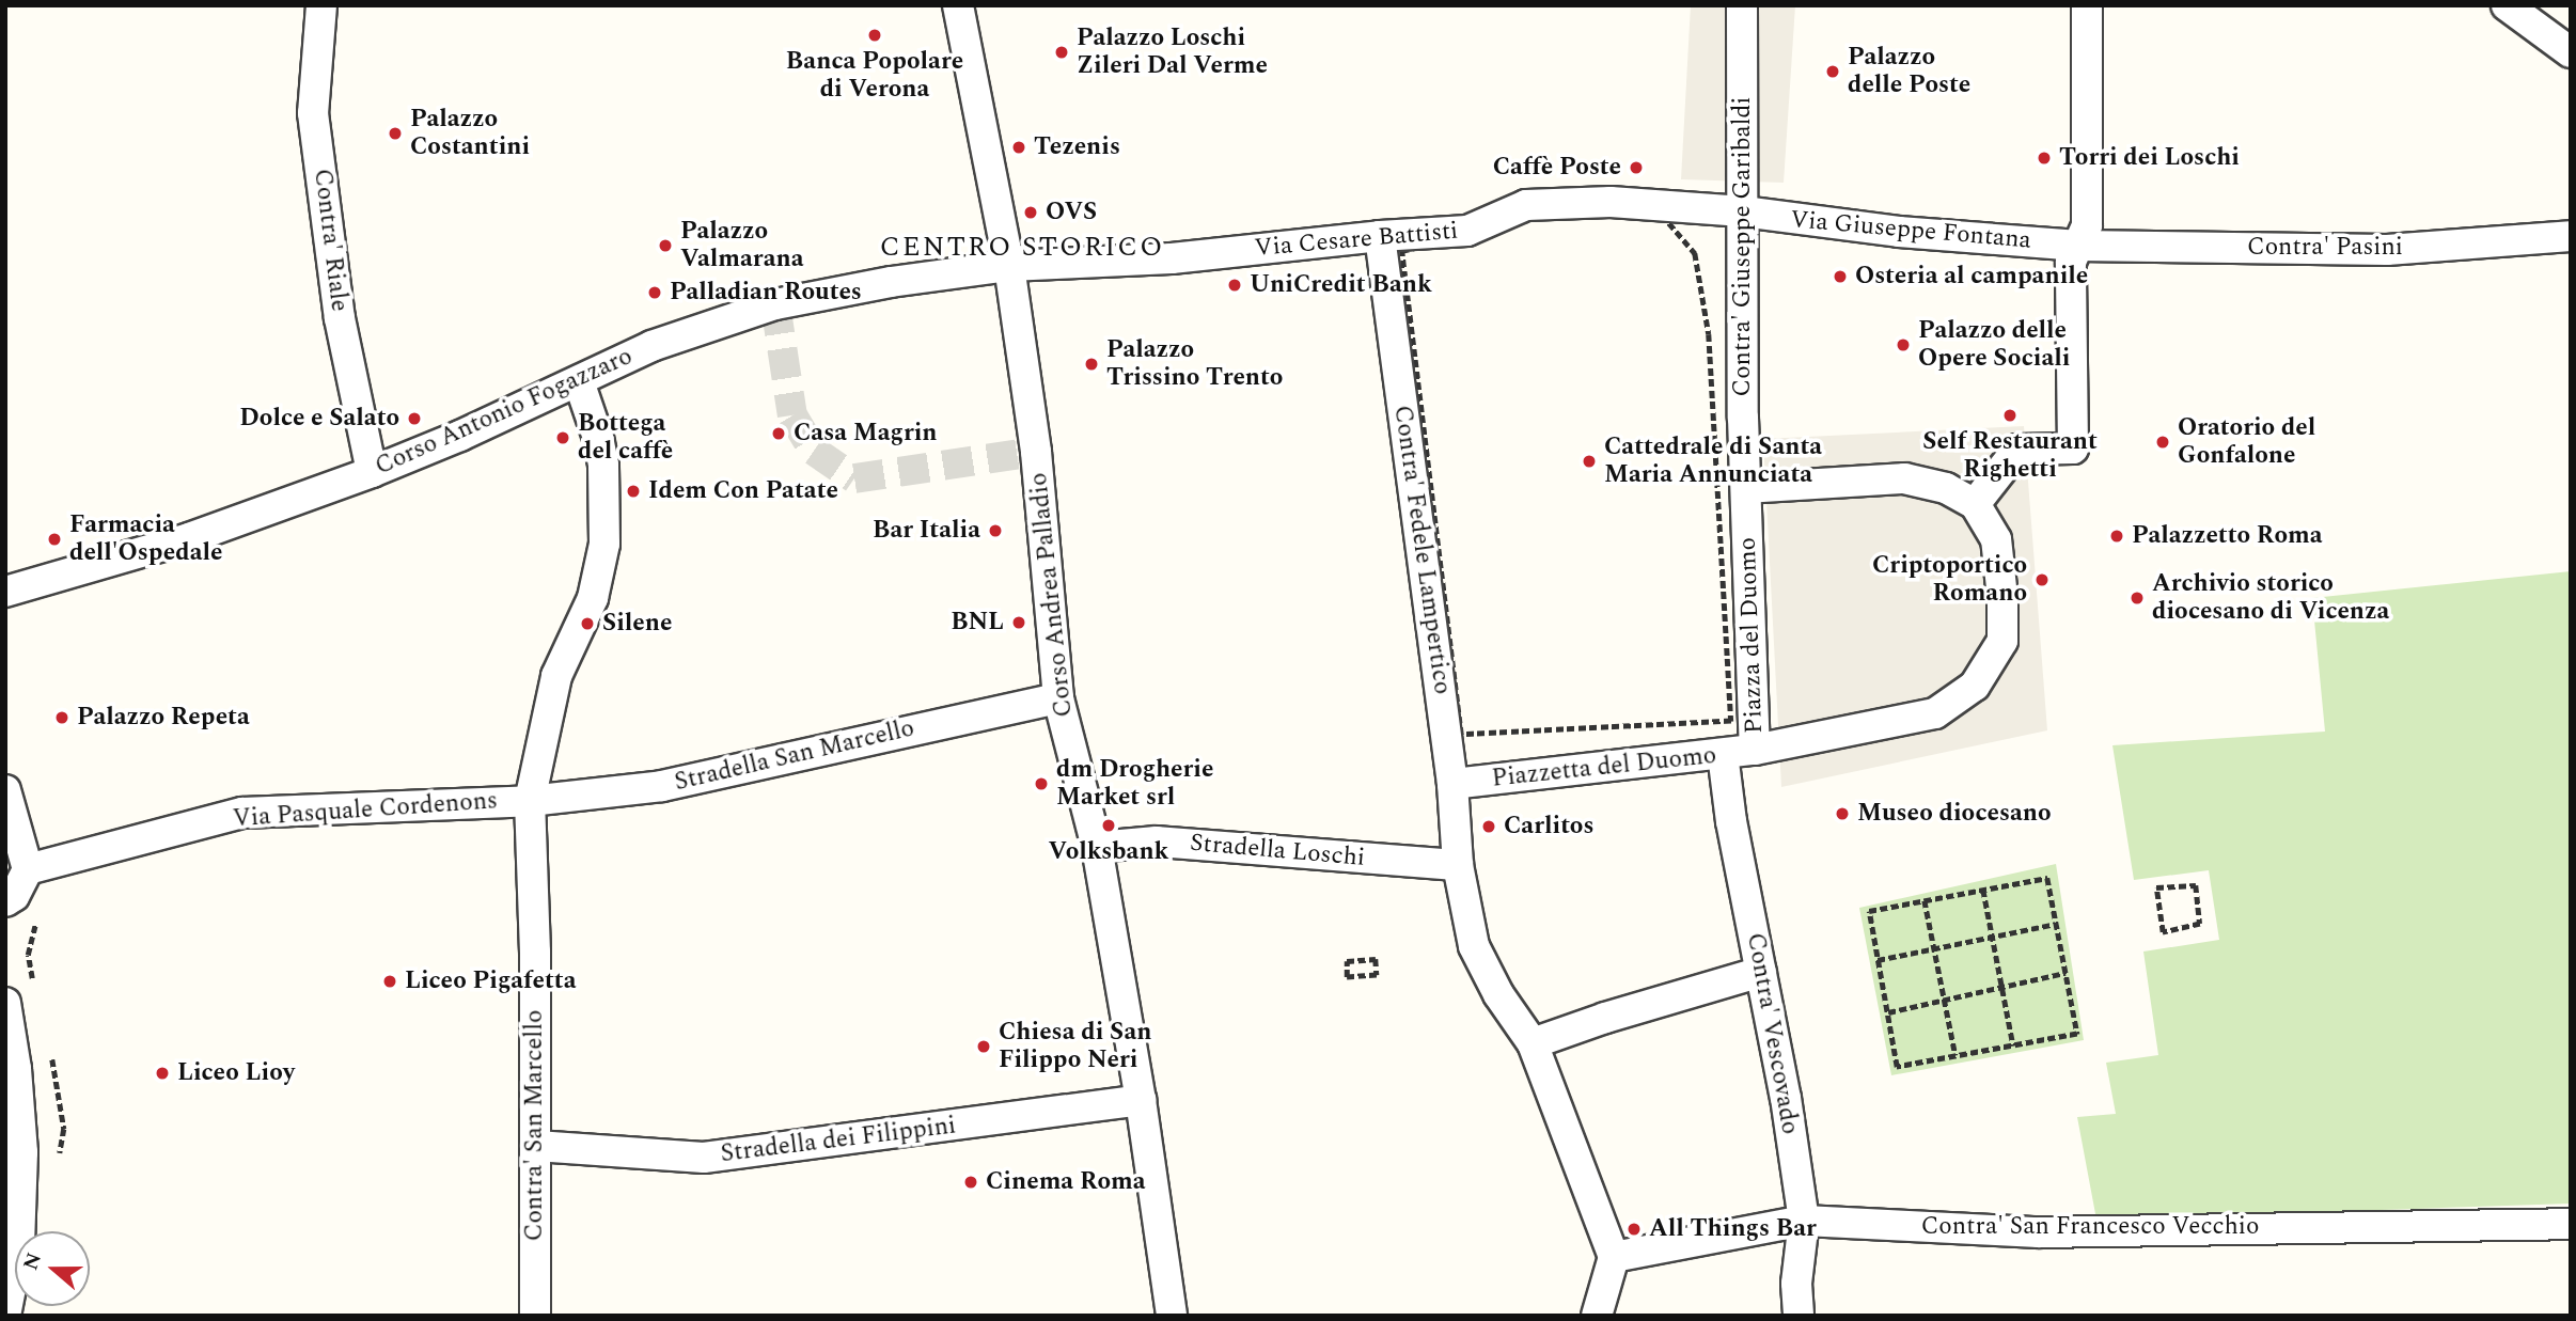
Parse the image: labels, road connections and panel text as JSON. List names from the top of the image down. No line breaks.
{"streets":{"street":["Via Giuseppe Fontana","Contra' Riale","Via Cesare Battisti","Contra' Giuseppe Garibaldi","Contra' Pasini","Corso Antonio Fogazzaro","Contra' Fedele Lampertico","Corso Andrea Palladio","Piazza del Duomo","Stradella San Marcello","Piazzetta del Duomo","Via Pasquale Cordenons","Stradella Loschi","Contra' Vescovado","Contra' San Marcello","Stradella dei Filippini","Contra' San Francesco Vecchio"]},"crossings":[["Via Giuseppe Fontana","Via Cesare Battisti"],["Via Giuseppe Fontana","Contra' Giuseppe Garibaldi"],["Via Giuseppe Fontana","Contra' Pasini"],["Contra' Riale","Corso Antonio Fogazzaro"],["Via Cesare Battisti","Contra' Giuseppe Garibaldi"],["Via Cesare Battisti","Corso Antonio Fogazzaro"],["Via Cesare Battisti","Contra' Fedele Lampertico"],["Via Cesare Battisti","Corso Andrea Palladio"],["Contra' Giuseppe Garibaldi","Piazza del Duomo"],["Corso Antonio Fogazzaro","Corso Andrea Palladio"],["Corso Antonio Fogazzaro","Contra' San Marcello"],["Contra' Fedele Lampertico","Piazzetta del Duomo"],["Contra' Fedele Lampertico","Stradella Loschi"],["Contra' Fedele Lampertico","Contra' San Francesco Vecchio"],["Corso Andrea Palladio","Stradella San Marcello"],["Corso Andrea Palladio","Stradella Loschi"],["Corso Andrea Palladio","Stradella dei Filippini"],["Piazza del Duomo","Piazzetta del Duomo"],["Stradella San Marcello","Via Pasquale Cordenons"],["Stradella San Marcello","Contra' San Marcello"],["Piazzetta del Duomo","Contra' Vescovado"],["Via Pasquale Cordenons","Contra' San Marcello"],["Contra' Vescovado","Contra' San Francesco Vecchio"],["Contra' San Marcello","Stradella dei Filippini"]],"districts":["CENTRO STORICO"],"places":["Banca Popolare di Verona","Palazzo Loschi Zileri Dal Verme","Palazzo delle Poste","Palazzo Costantini","Tezenis","Torri dei Loschi","Caffè Poste","OVS","Palazzo Valmarana","Osteria al campanile","UniCredit Bank","Palladian Routes","Palazzo delle Opere Sociali","Palazzo Trissino Trento","Self Restaurant Righetti","Dolce e Salato","Casa Magrin","Bottega del caffè","Oratorio del Gonfalone","Cattedrale di Santa Maria Annunciata","Idem Con Patate","Bar Italia","Palazzetto Roma","Farmacia dell'Ospedale","Criptoportico Romano","Archivio storico diocesano di Vicenza","BNL","Silene","Palazzo Repeta","dm Drogherie Market srl","Museo diocesano","Volksbank","Carlitos","Liceo Pigafetta","Chiesa di San Filippo Neri","Liceo Lioy","Cinema Roma","All Things Bar"],"north":"left"}
